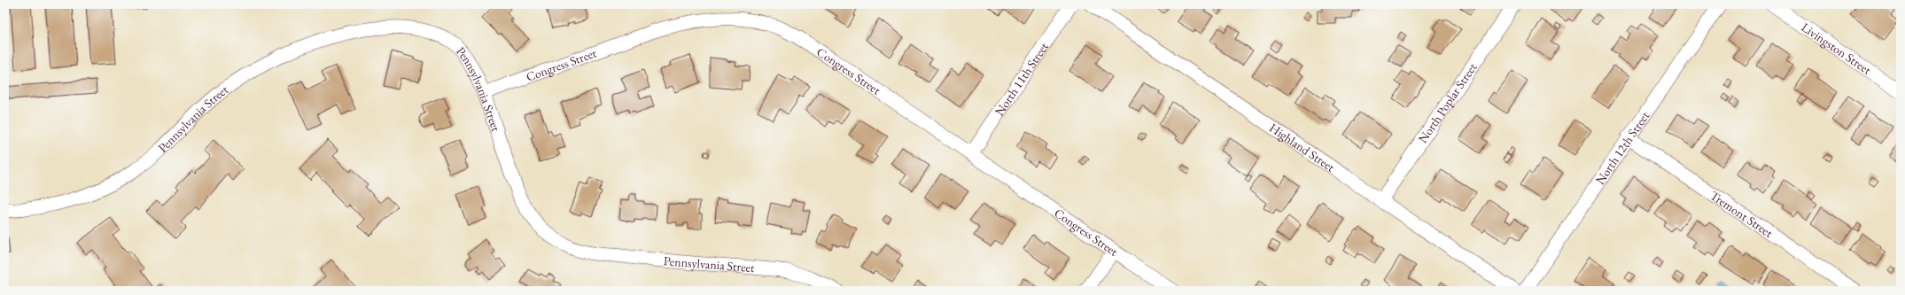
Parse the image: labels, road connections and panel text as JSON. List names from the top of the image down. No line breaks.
{"streets":{"street":["Livingston Street","Congress Street","North 11th Street","Pennsylvania Street","North Poplar Street","North 12th Street","Highland Street","Tremont Street"]},"crossings":[["Congress Street","North 11th Street"],["Congress Street","Pennsylvania Street"],["North Poplar Street","Highland Street"],["North 12th Street","Tremont Street"]]}
